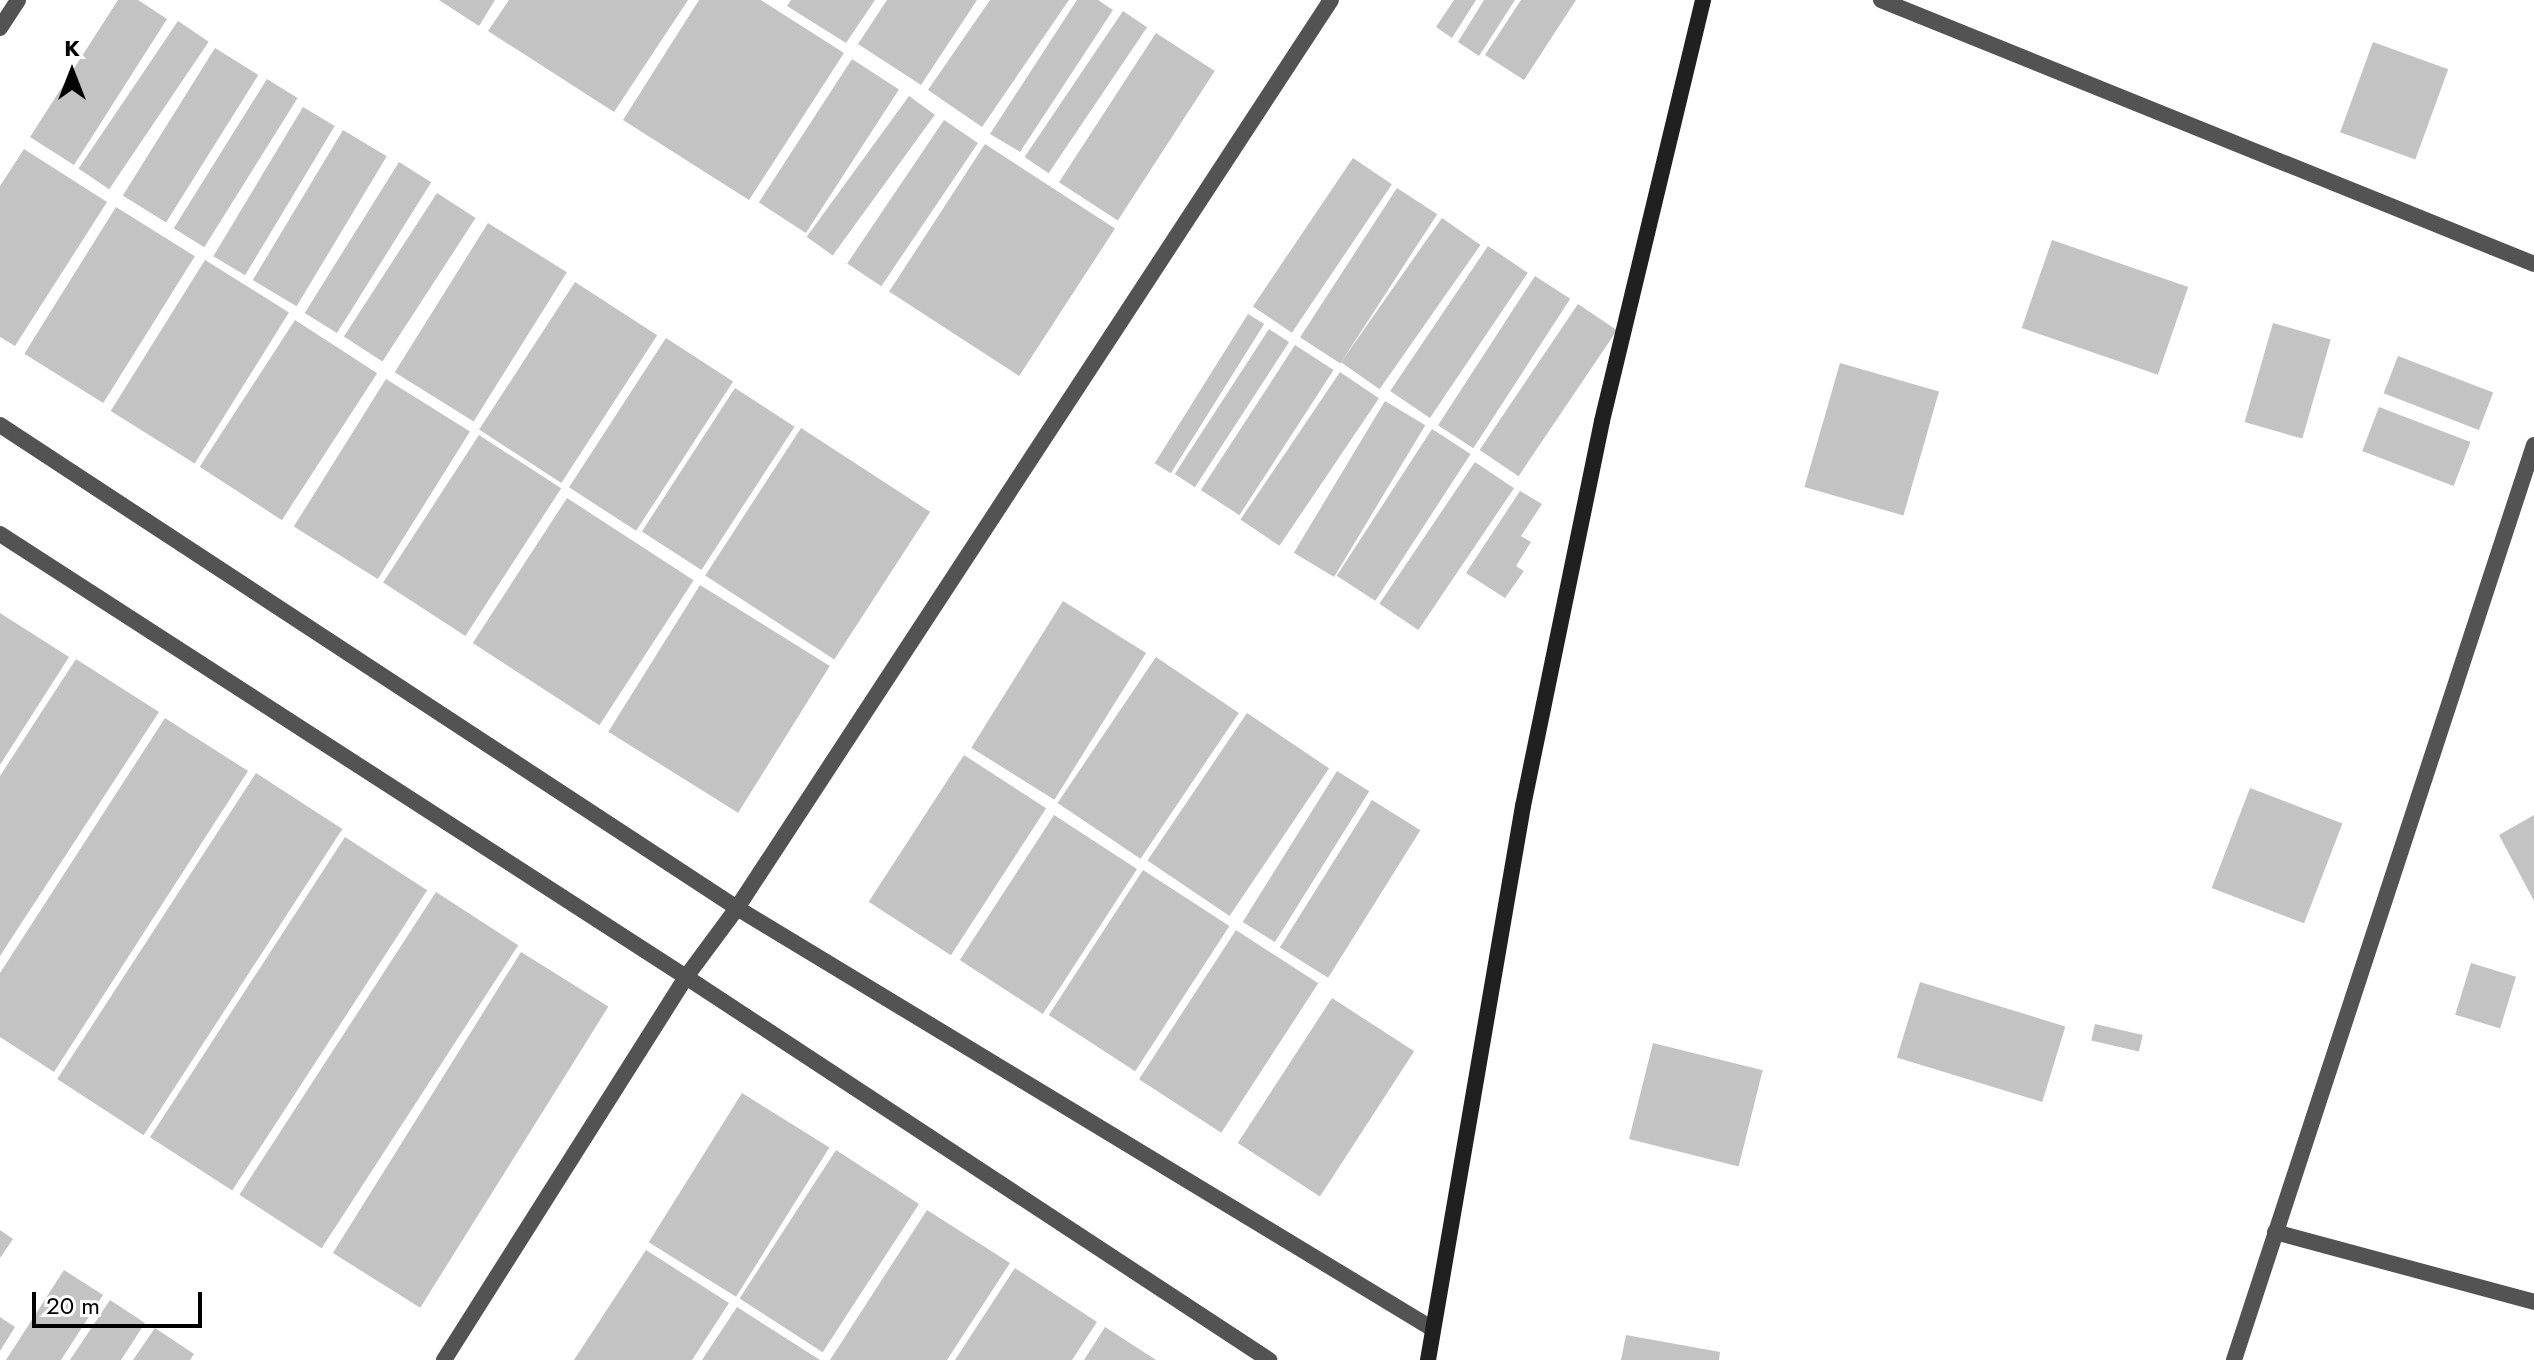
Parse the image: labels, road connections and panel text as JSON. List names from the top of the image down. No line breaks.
{"scale_bar":"20 m","north":"top"}
